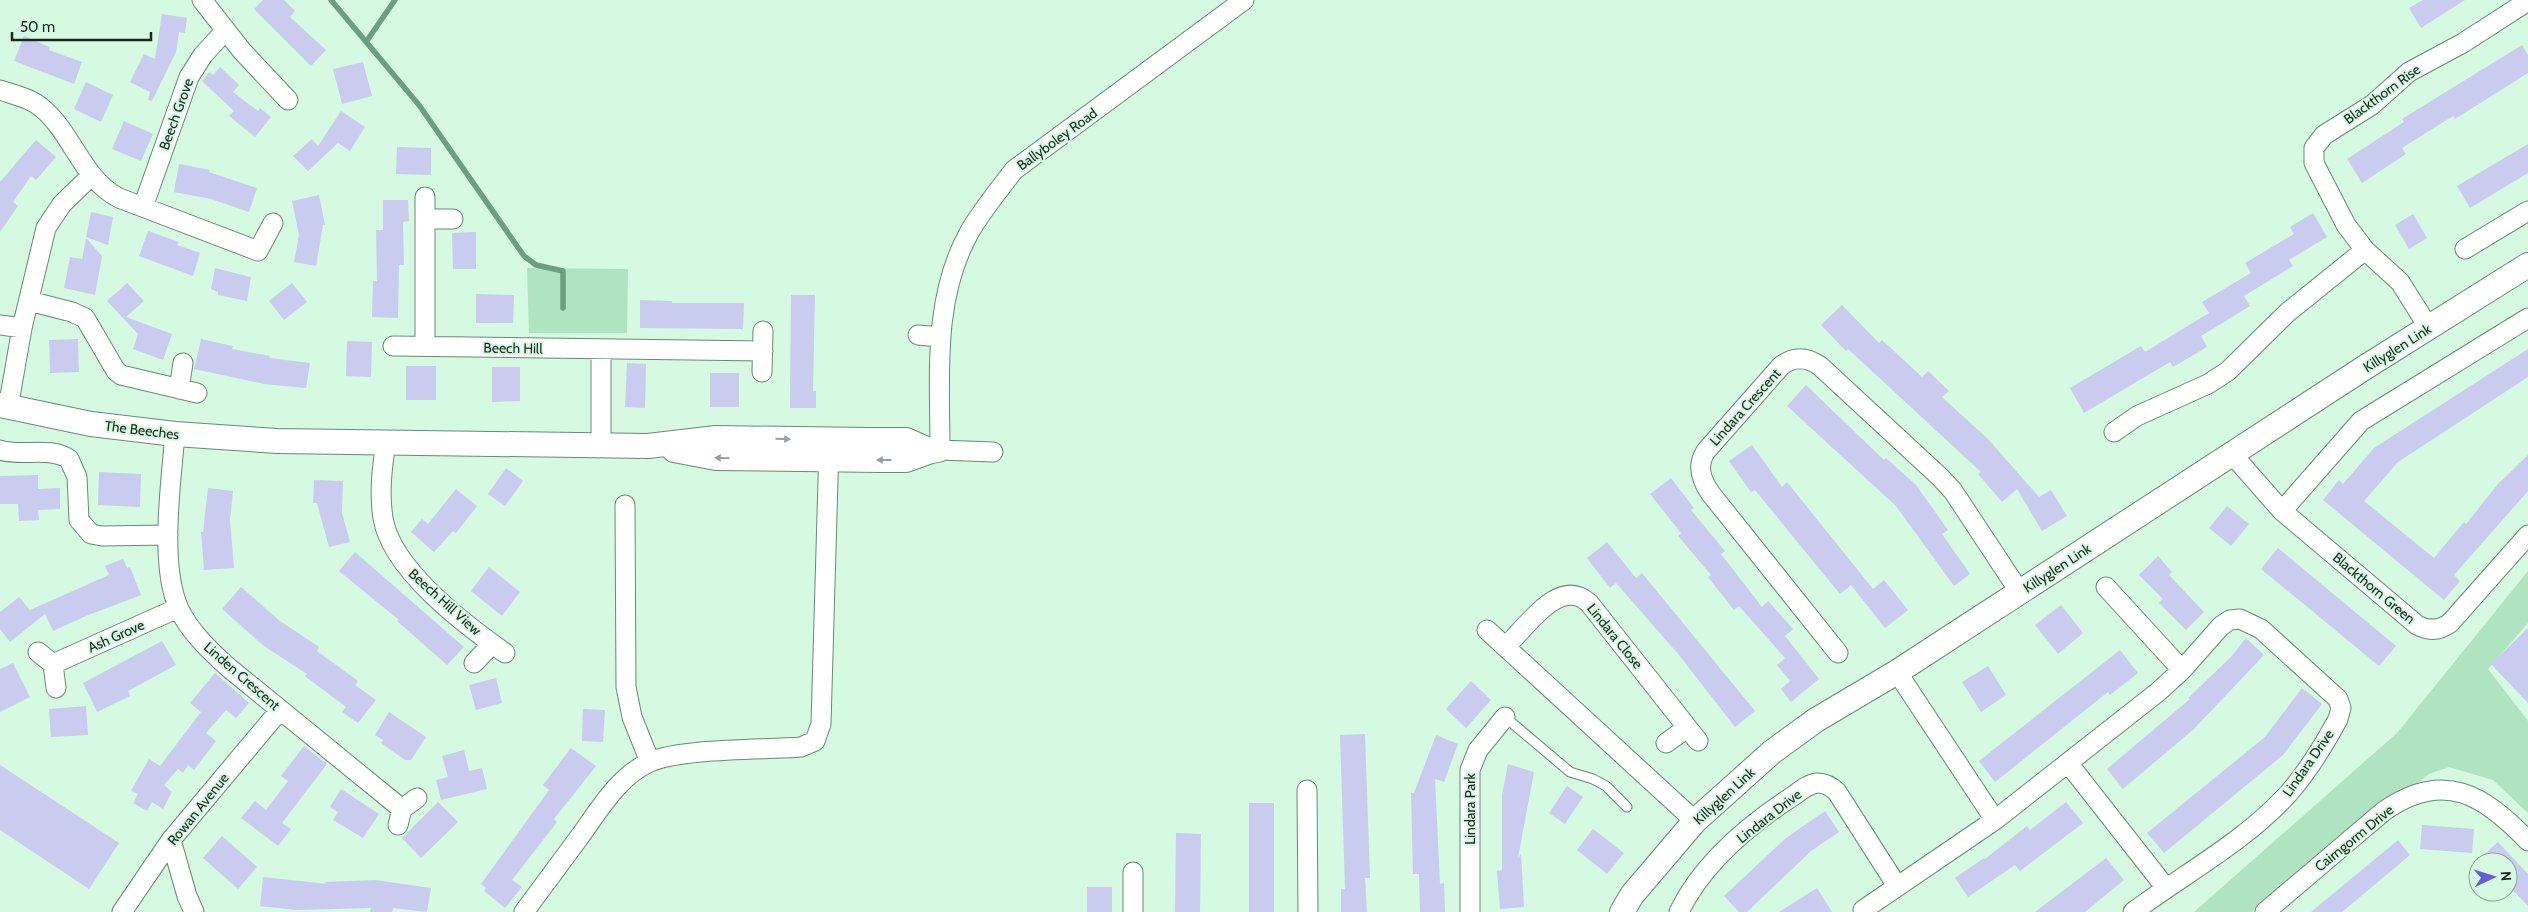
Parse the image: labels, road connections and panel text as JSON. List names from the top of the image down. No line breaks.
{"streets":{"street":["Blackthorn Rise","Beech Grove","Ballyboley Road","Beech Hill","Killyglen Link","Lindara Crescent","The Beeches","Blackthorn Green","Beech Hill View","Ash Grove","Lindara Close","Linden Crescent","Lindara Drive","Rowan Avenue","Lindara Park","Cairngorm Drive"]},"crossings":[["Blackthorn Rise","Killyglen Link"],["Ballyboley Road","The Beeches"],["Killyglen Link","Lindara Crescent"],["Killyglen Link","Blackthorn Green"],["The Beeches","Beech Hill View"],["The Beeches","Linden Crescent"],["Ash Grove","Linden Crescent"],["Linden Crescent","Rowan Avenue"]],"scale_bar":"50 m","north":"right"}
